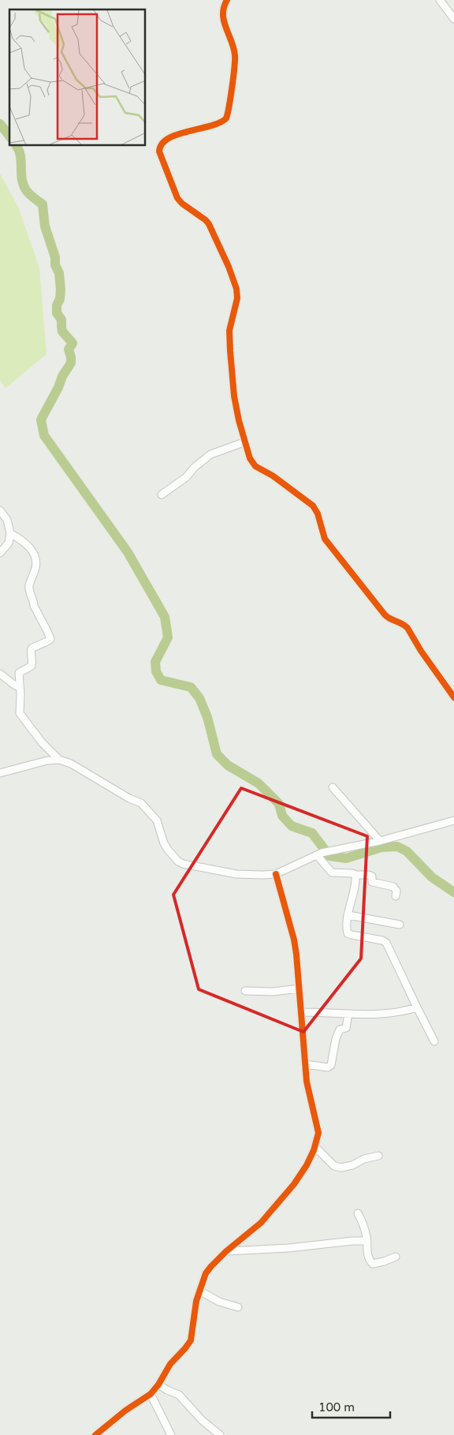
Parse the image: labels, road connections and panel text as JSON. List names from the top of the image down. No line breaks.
{"scale_bar":"100 m"}
